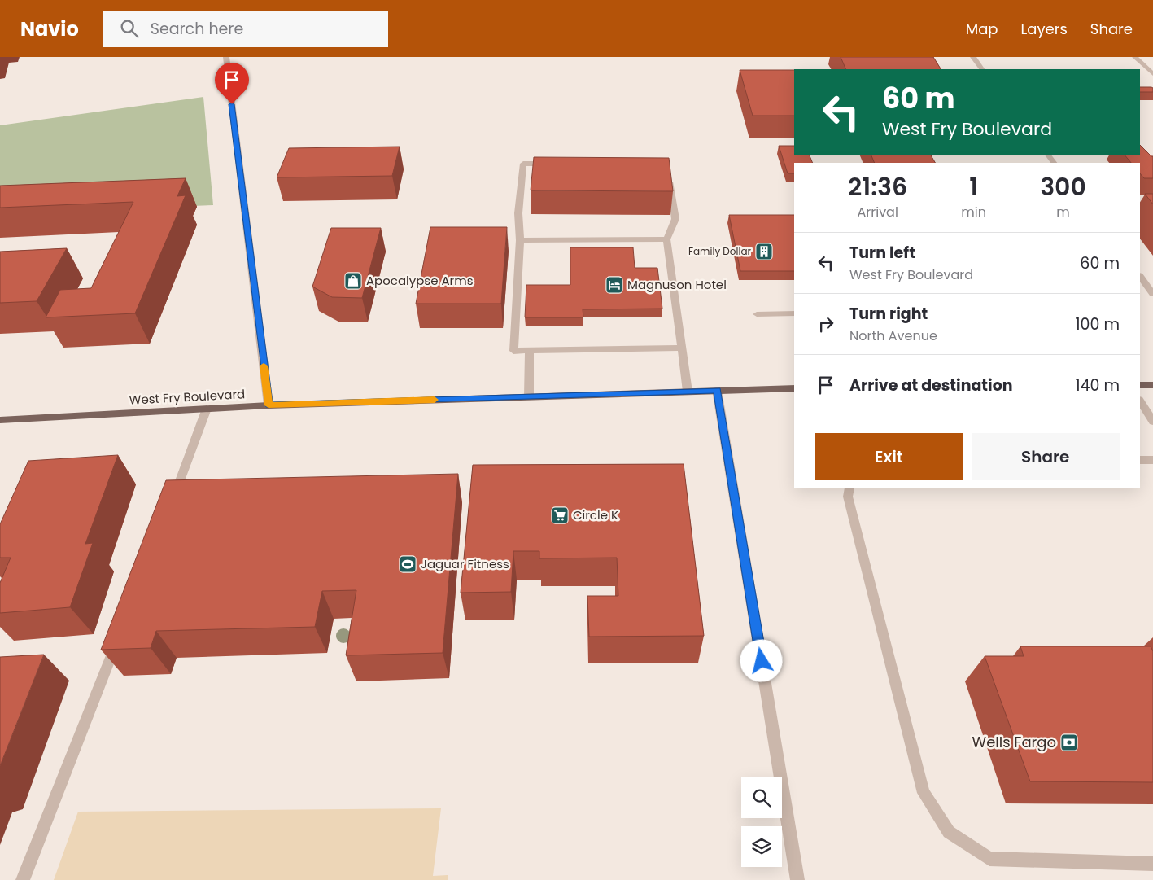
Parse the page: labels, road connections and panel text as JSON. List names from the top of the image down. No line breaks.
{"streets":{"main road":["West Fry Boulevard"]},"places":{"building":["Family Dollar"],"shop":["Apocalypse Arms"],"hotel":["Magnuson Hotel"],"supermarket":["Circle K"],"sports":["Jaguar Fitness"],"bank":["Wells Fargo"]},"page":{"header":"Navio","search":"Search here","nav":["Map","Layers","Share"],"turn":["60 m","West Fry Boulevard"],"eta":["21:36","Arrival","1","min","300","m"],"list":[{"name":"Turn left","note":"West Fry Boulevard","value":"60 m"},{"name":"Turn right","note":"North Avenue","value":"100 m"},{"name":"Arrive at destination","value":"140 m"}],"buttons":["Exit","Share"]}}
